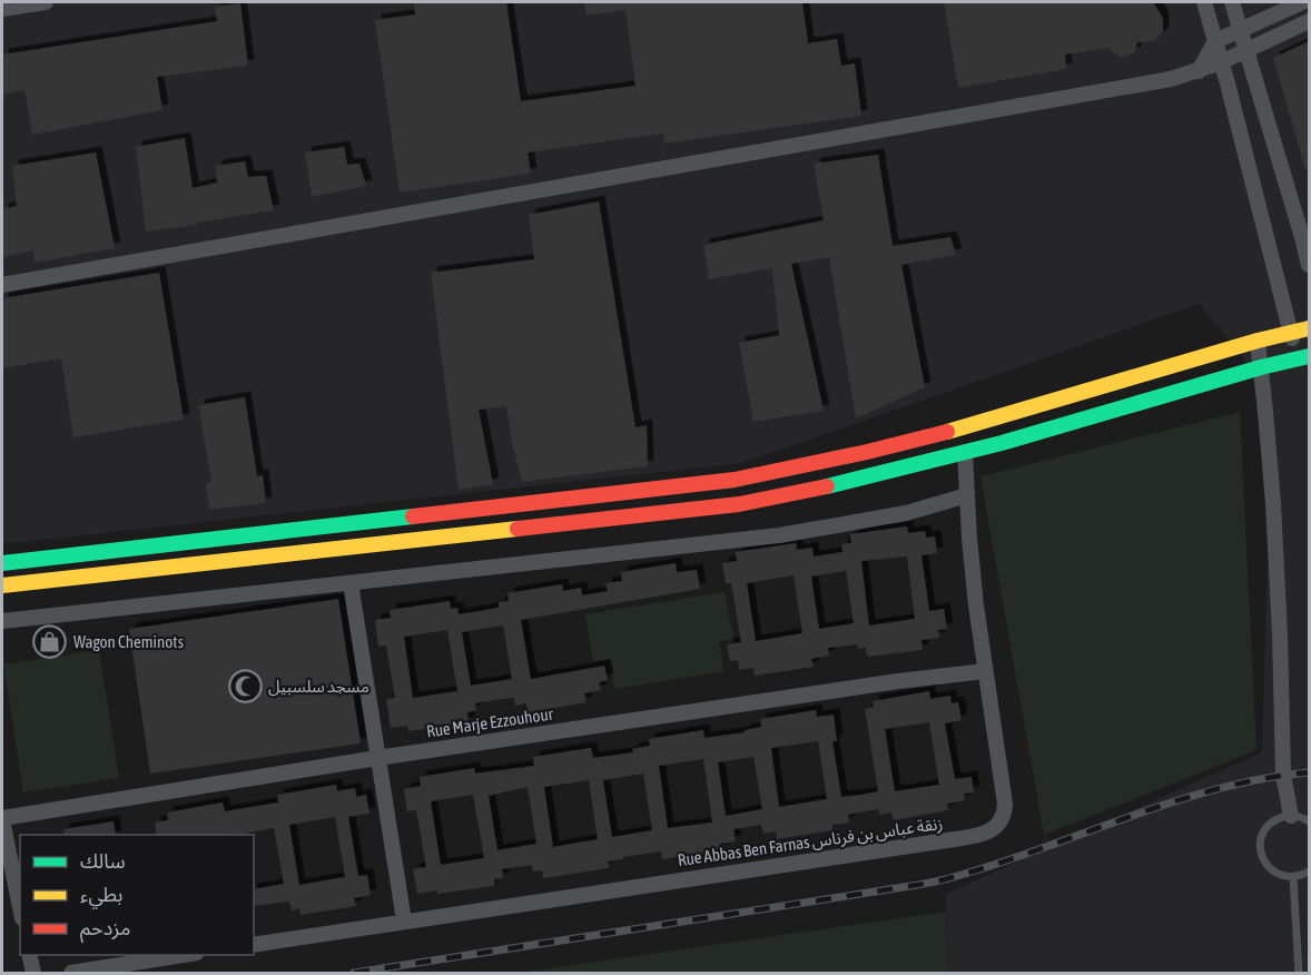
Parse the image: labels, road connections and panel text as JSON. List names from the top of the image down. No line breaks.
{"streets":{"street":["Rue Marje Ezzouhour","Rue Abbas Ben Farnas زنقة عباس بن فرناس"]},"crossings":[["Rue Marje Ezzouhour","Rue Abbas Ben Farnas زنقة عباس بن فرناس"]],"places":{"shop":["Wagon Cheminots"],"mosque":["مسجد سلسبيل"]},"legend":["سالك","بطيء","مزدحم"]}
